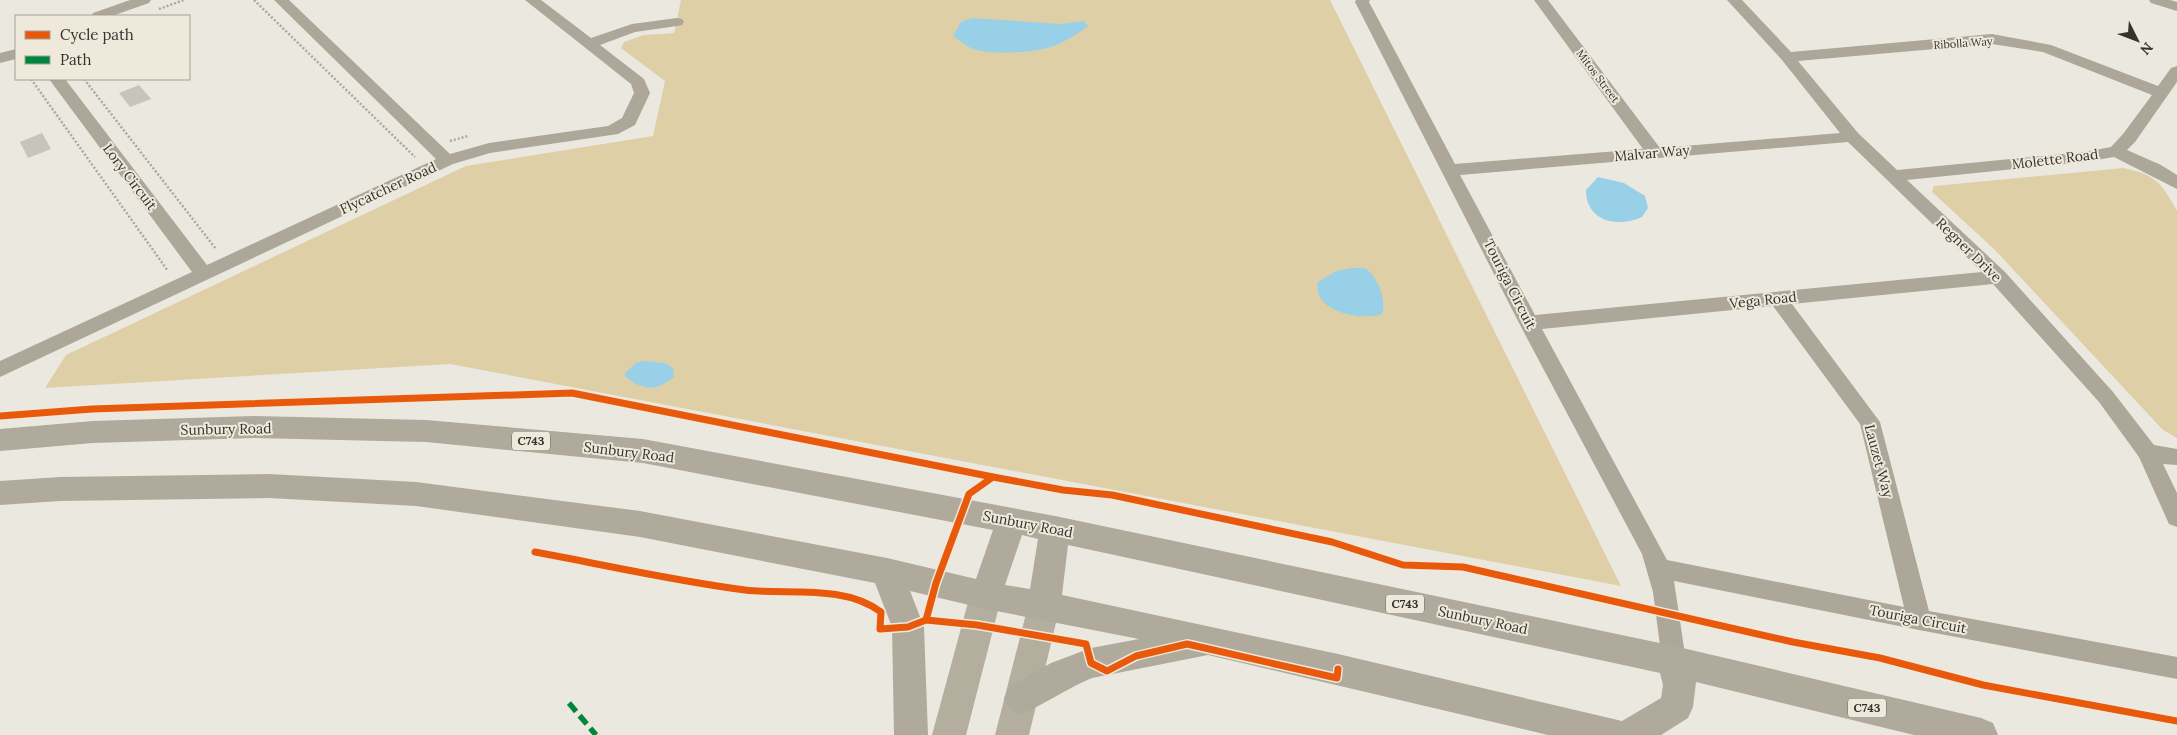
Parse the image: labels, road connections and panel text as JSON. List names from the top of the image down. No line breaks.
{"streets":{"main road":["Sunbury Road","C743"],"street":["Ribolla Way","Mitos Street","Malvar Way","Molette Road","Lory Circuit","Flycatcher Road","Regner Drive","Touriga Circuit","Vega Road","Lauzet Way"]},"crossings":[["Ribolla Way","Molette Road"],["Ribolla Way","Regner Drive"],["Mitos Street","Malvar Way"],["Malvar Way","Regner Drive"],["Malvar Way","Touriga Circuit"],["Molette Road","Regner Drive"],["Lory Circuit","Flycatcher Road"],["Regner Drive","Vega Road"],["Touriga Circuit","Vega Road"],["Touriga Circuit","Sunbury Road"],["Touriga Circuit","Lauzet Way"],["Vega Road","Lauzet Way"]],"legend":["Cycle path","Path"],"north":"bottom right"}
